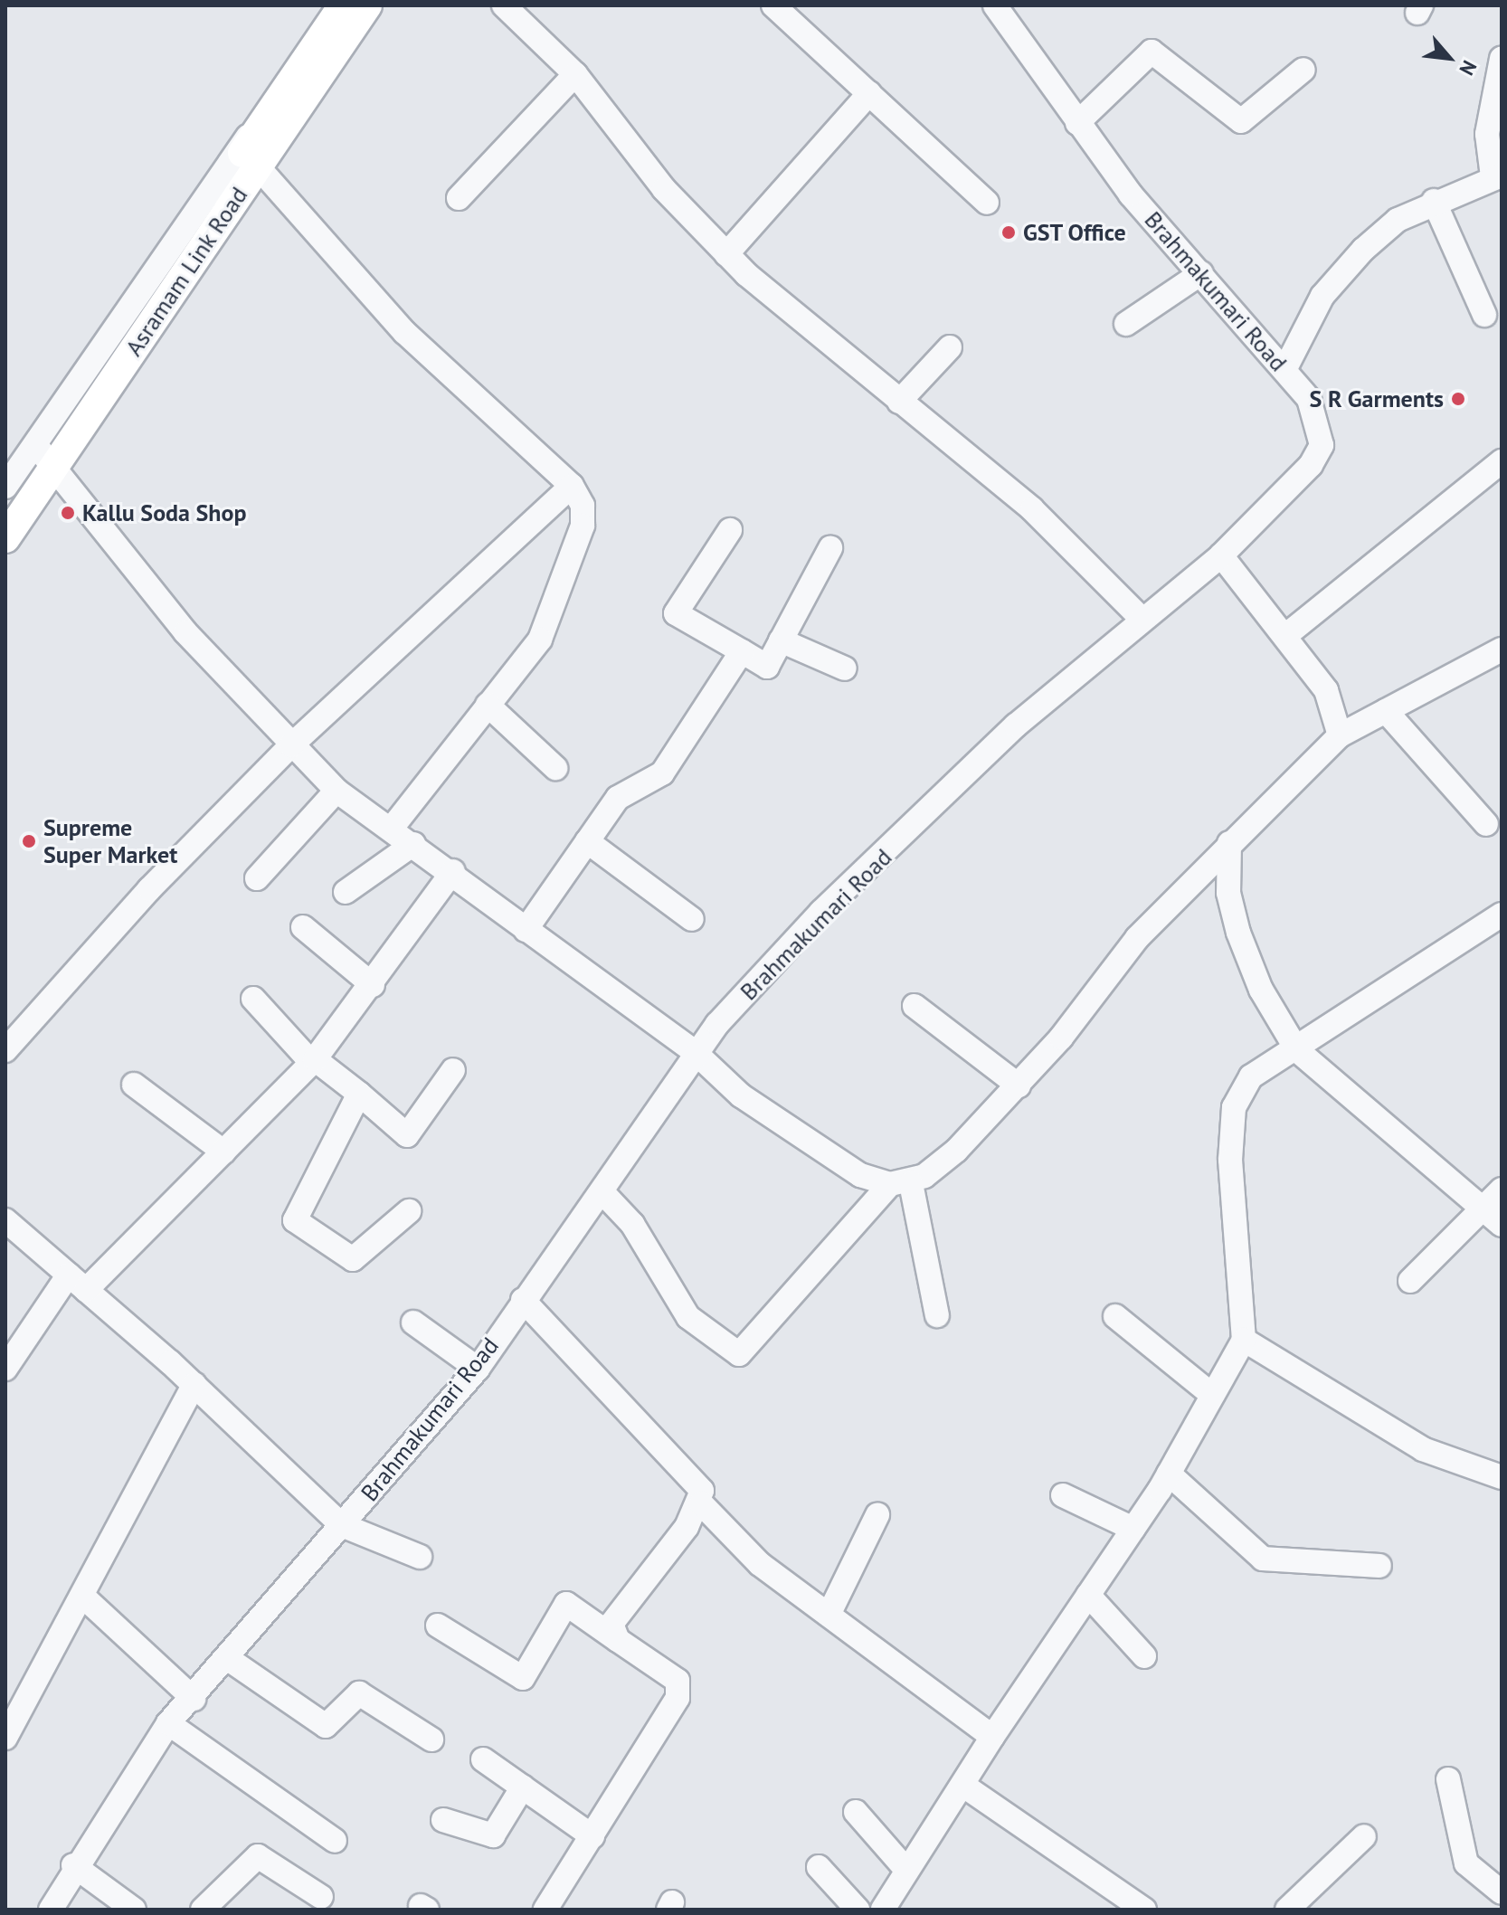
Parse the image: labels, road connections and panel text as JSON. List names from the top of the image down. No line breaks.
{"streets":{"main road":["Asramam Link Road"],"street":["Brahmakumari Road"]},"places":["GST Office","S R Garments","Kallu Soda Shop","Supreme Super Market"],"north":"bottom right"}
